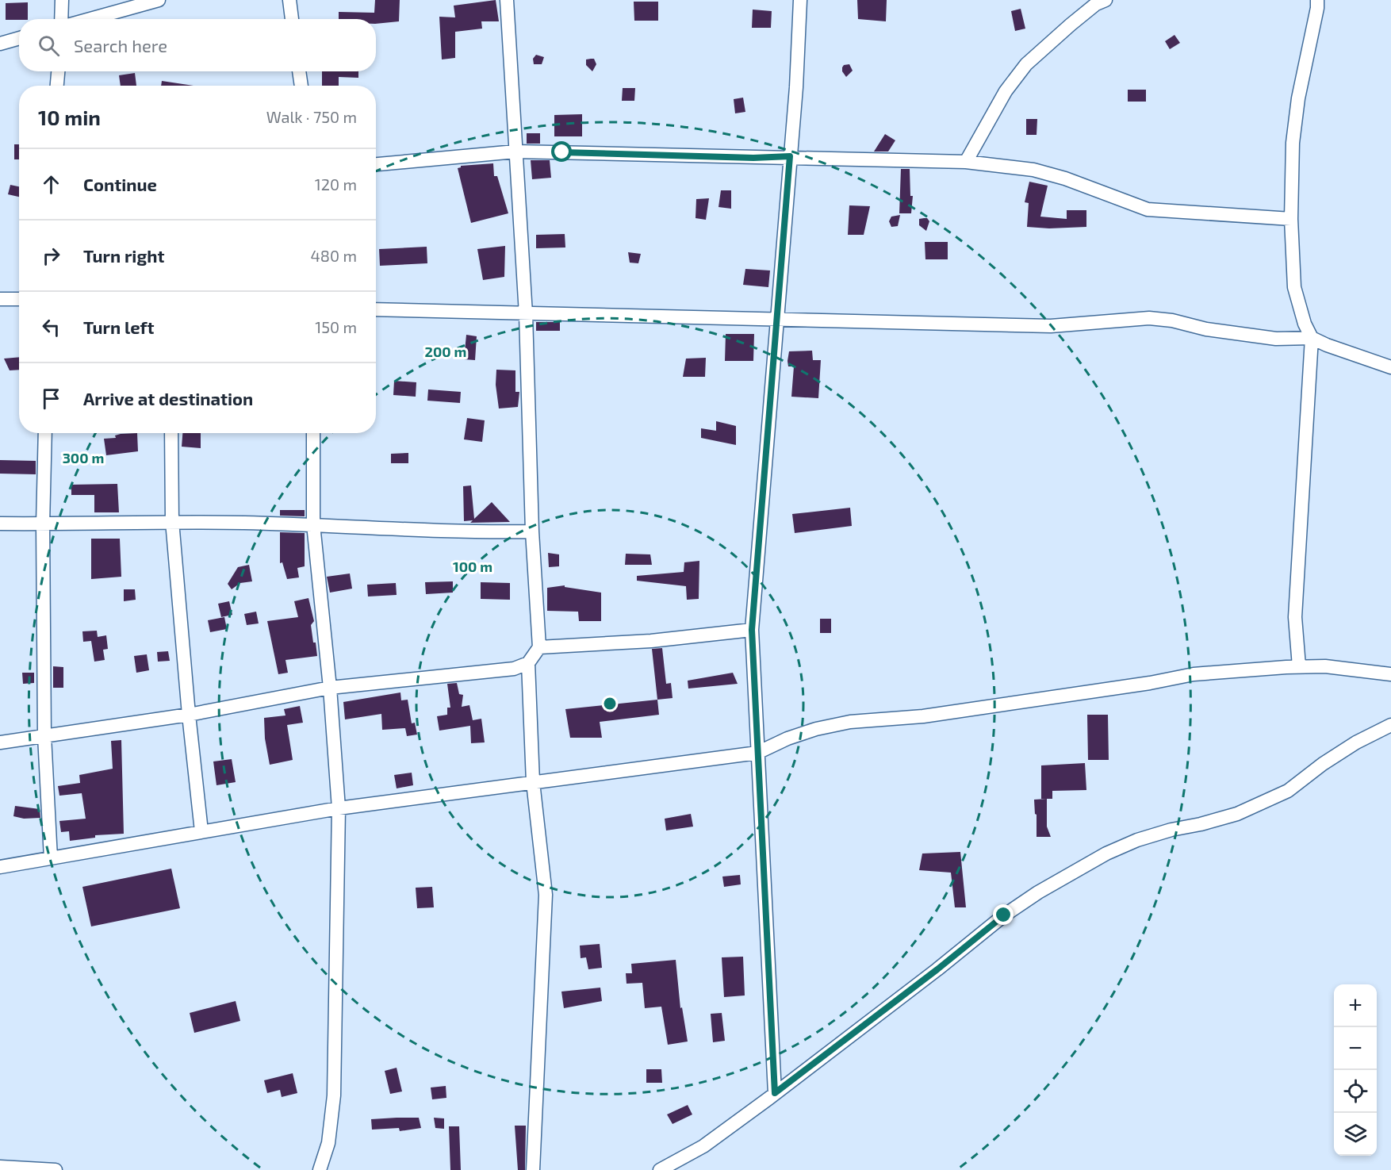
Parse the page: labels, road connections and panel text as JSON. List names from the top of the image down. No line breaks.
{"page":{"search":"Search here","heading":["10 min","Walk · 750 m"],"list":[["Continue","120 m"],["Turn right","480 m"],["Turn left","150 m"],"Arrive at destination"],"map_buttons":["+","−"]},"rings":["200 m","300 m","100 m"]}
